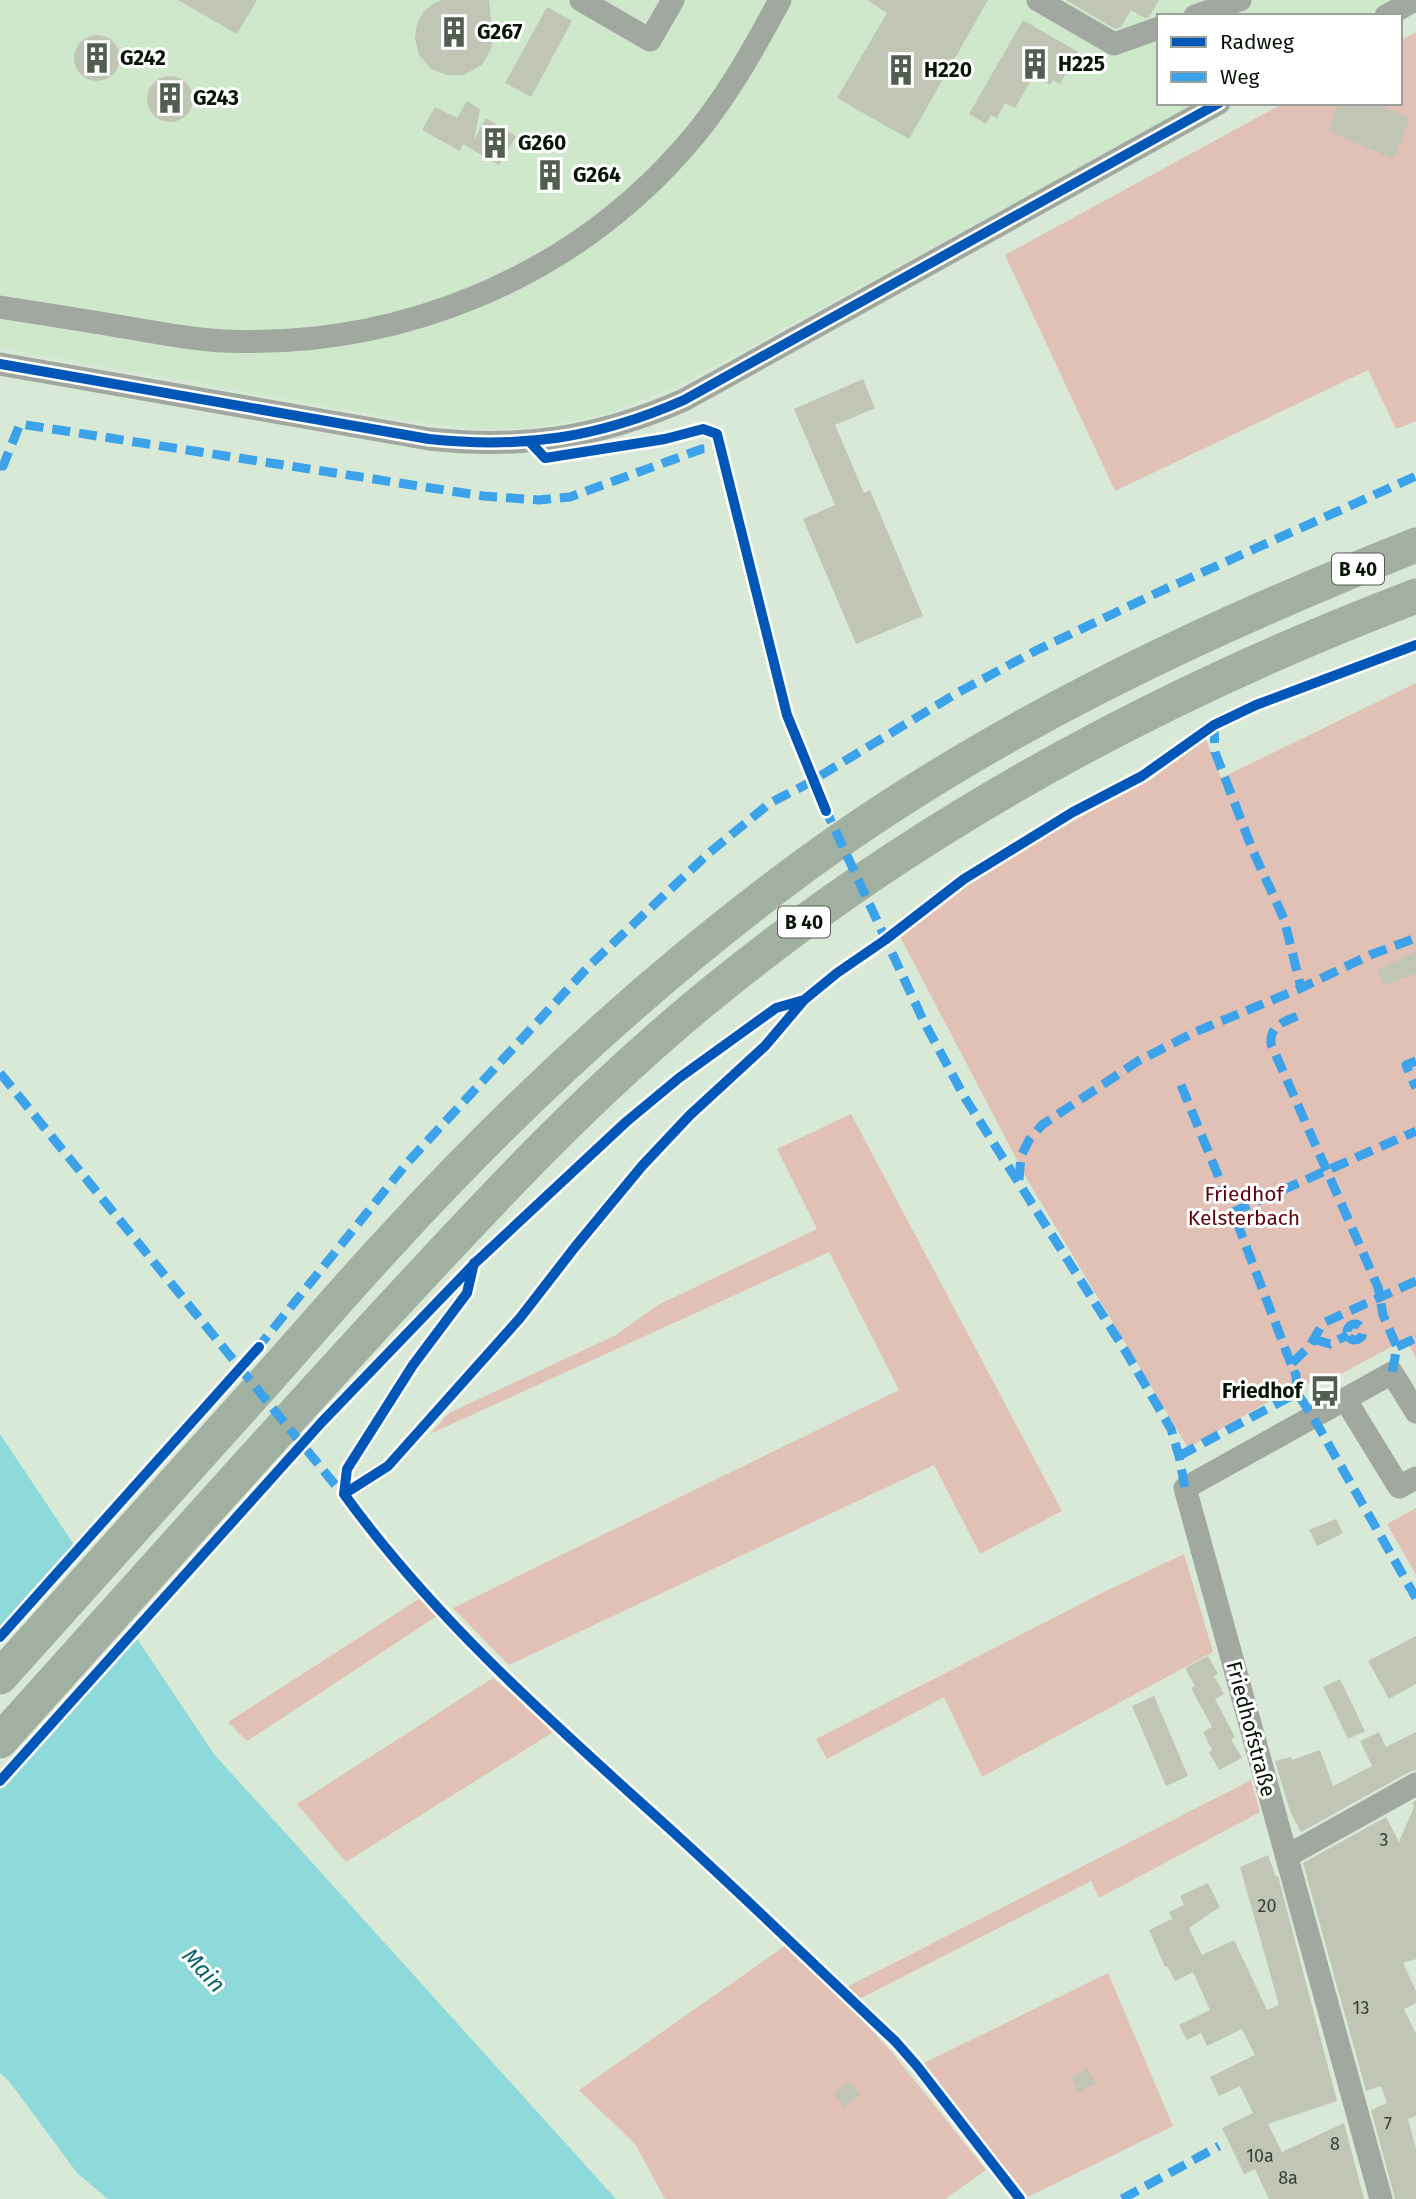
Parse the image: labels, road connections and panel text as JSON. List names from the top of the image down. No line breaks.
{"streets":{"highway":["B 40"],"street":["Friedhofstraße"]},"water":["Main"],"parks":["Friedhof Kelsterbach"],"places":{"building":["G267","G242","H225","H220","G243","G260","G264"],"bus stop":["Friedhof"]},"house_numbers":["3","20","13","7","8","10a","8a"],"legend":["Radweg","Weg"]}
